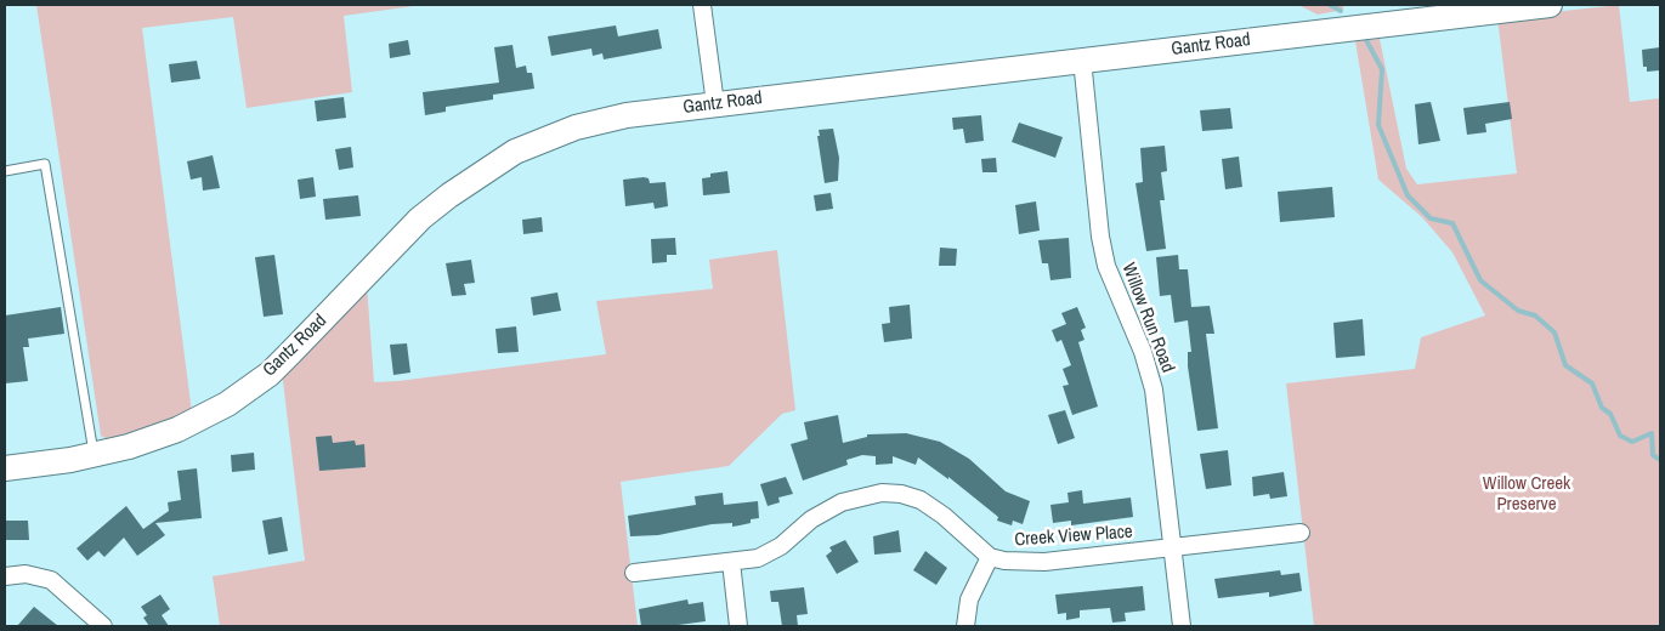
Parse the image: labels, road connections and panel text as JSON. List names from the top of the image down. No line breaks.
{"streets":{"main road":["Gantz Road"],"street":["Willow Run Road","Creek View Place"]},"crossings":[["Gantz Road","Willow Run Road"],["Willow Run Road","Creek View Place"]],"parks":["Willow Creek Preserve"]}
